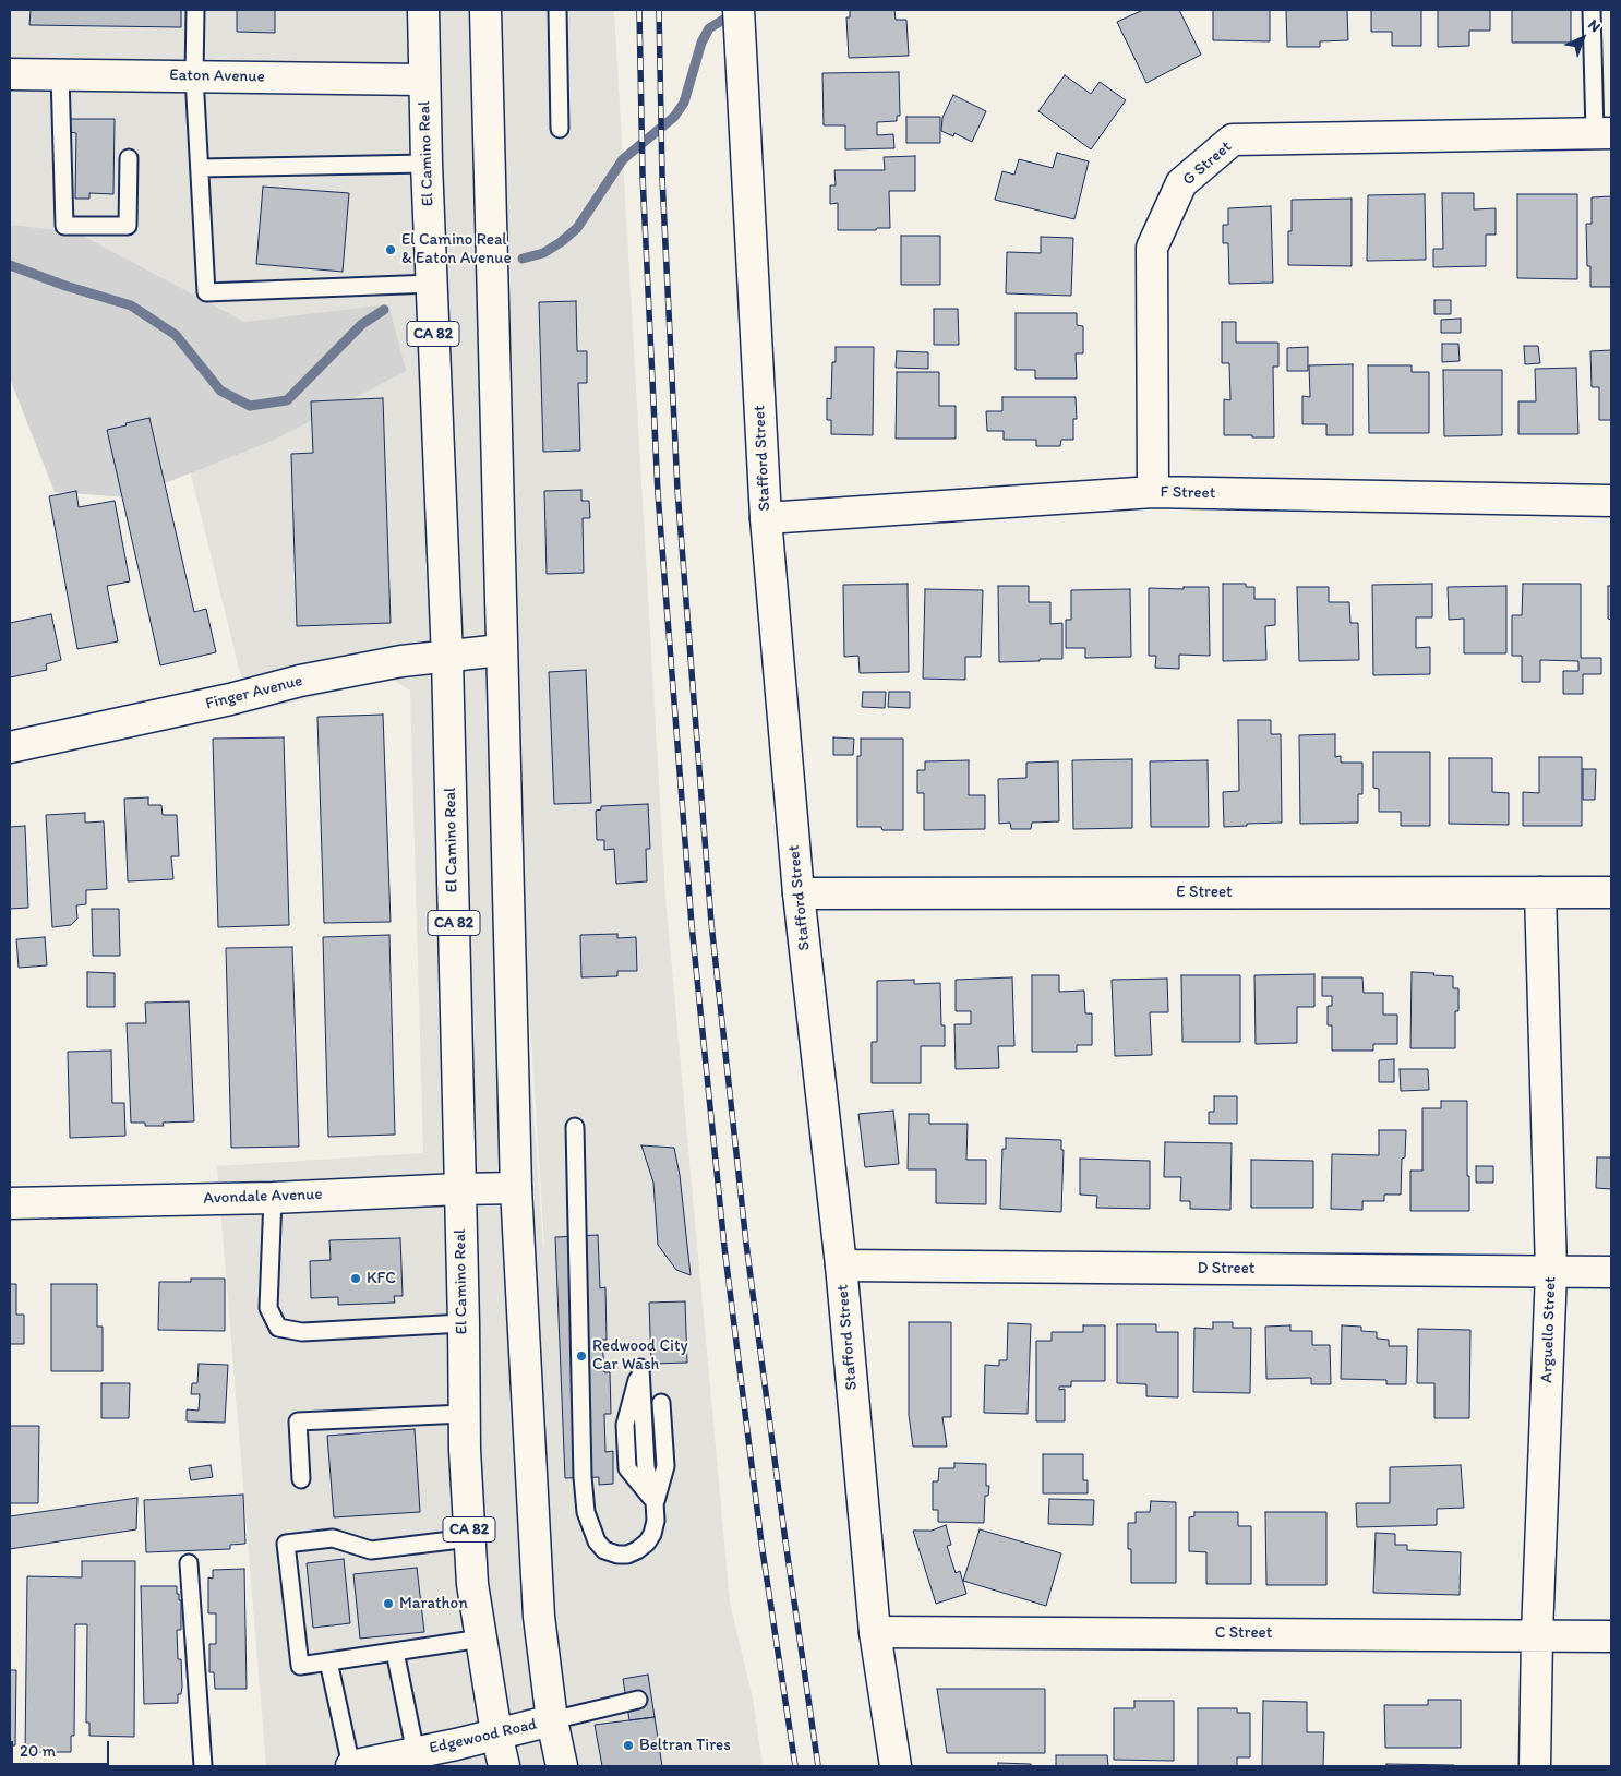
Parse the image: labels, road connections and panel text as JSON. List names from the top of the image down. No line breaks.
{"streets":{"street":["Eaton Avenue","El Camino Real","G Street","CA 82","Stafford Street","F Street","Finger Avenue","E Street","Avondale Avenue","D Street","Arguello Street","C Street","Edgewood Road"]},"crossings":[["Eaton Avenue","El Camino Real"],["El Camino Real","Finger Avenue"],["El Camino Real","Avondale Avenue"],["El Camino Real","Edgewood Road"],["G Street","F Street"],["Stafford Street","F Street"],["Stafford Street","E Street"],["Stafford Street","D Street"],["Stafford Street","C Street"],["E Street","Arguello Street"],["D Street","Arguello Street"],["Arguello Street","C Street"]],"places":["El Camino Real & Eaton Avenue","KFC","Redwood City Car Wash","Marathon","Beltran Tires"],"scale_bar":"20 m","north":"top right"}
